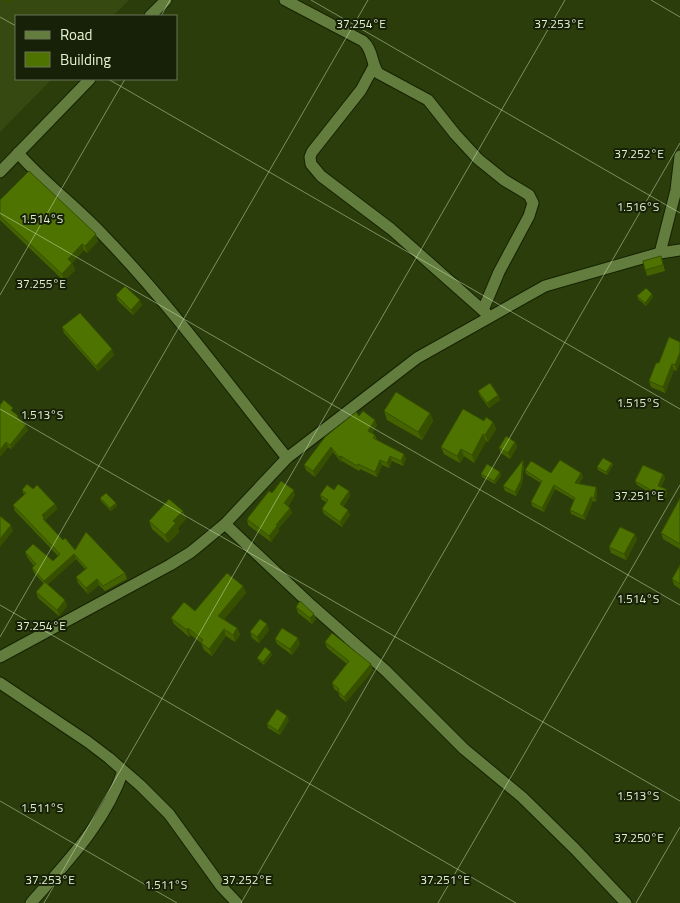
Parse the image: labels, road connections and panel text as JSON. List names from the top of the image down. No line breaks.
{"legend":["Road","Building"],"coordinates":["37.254°E","37.253°E","37.252°E","1.516°S","1.514°S","37.255°E","1.515°S","1.513°S","37.251°E","1.511°S","37.250°E"]}
